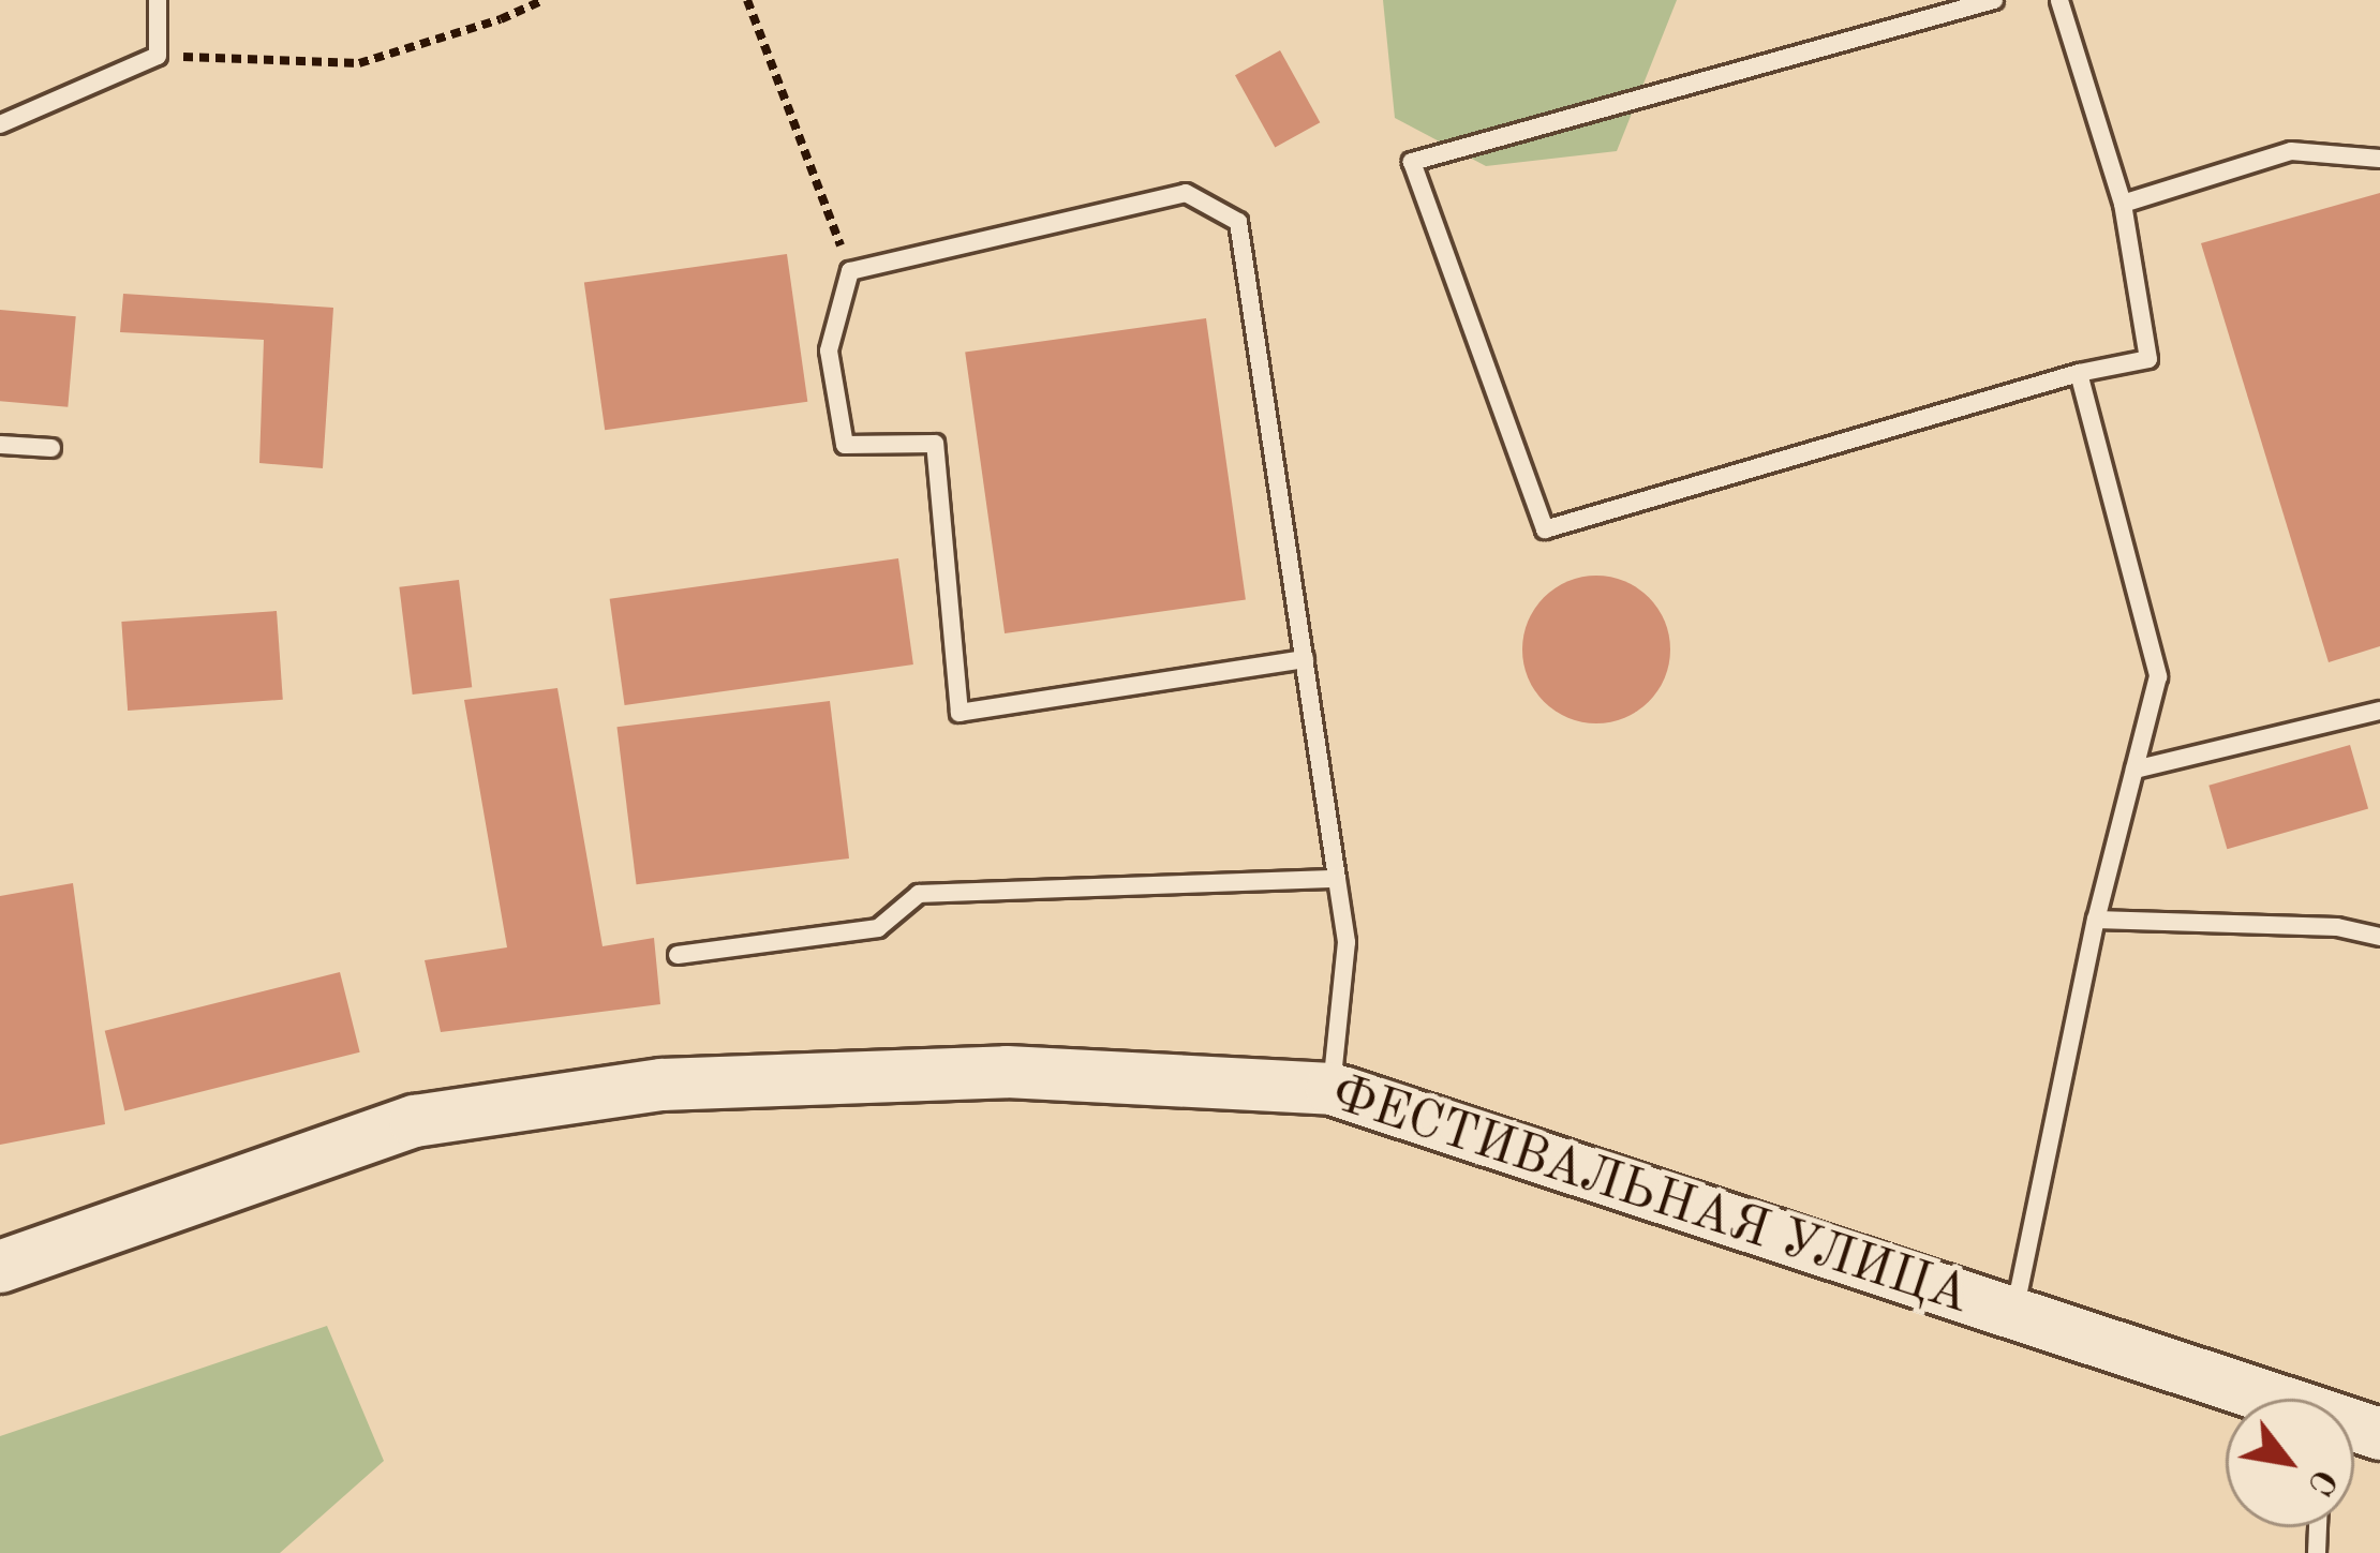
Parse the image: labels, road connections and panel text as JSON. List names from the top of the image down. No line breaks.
{"streets":{"main road":["ФЕСТИВАЛЬНАЯ УЛИЦА"]},"north":"bottom right"}
